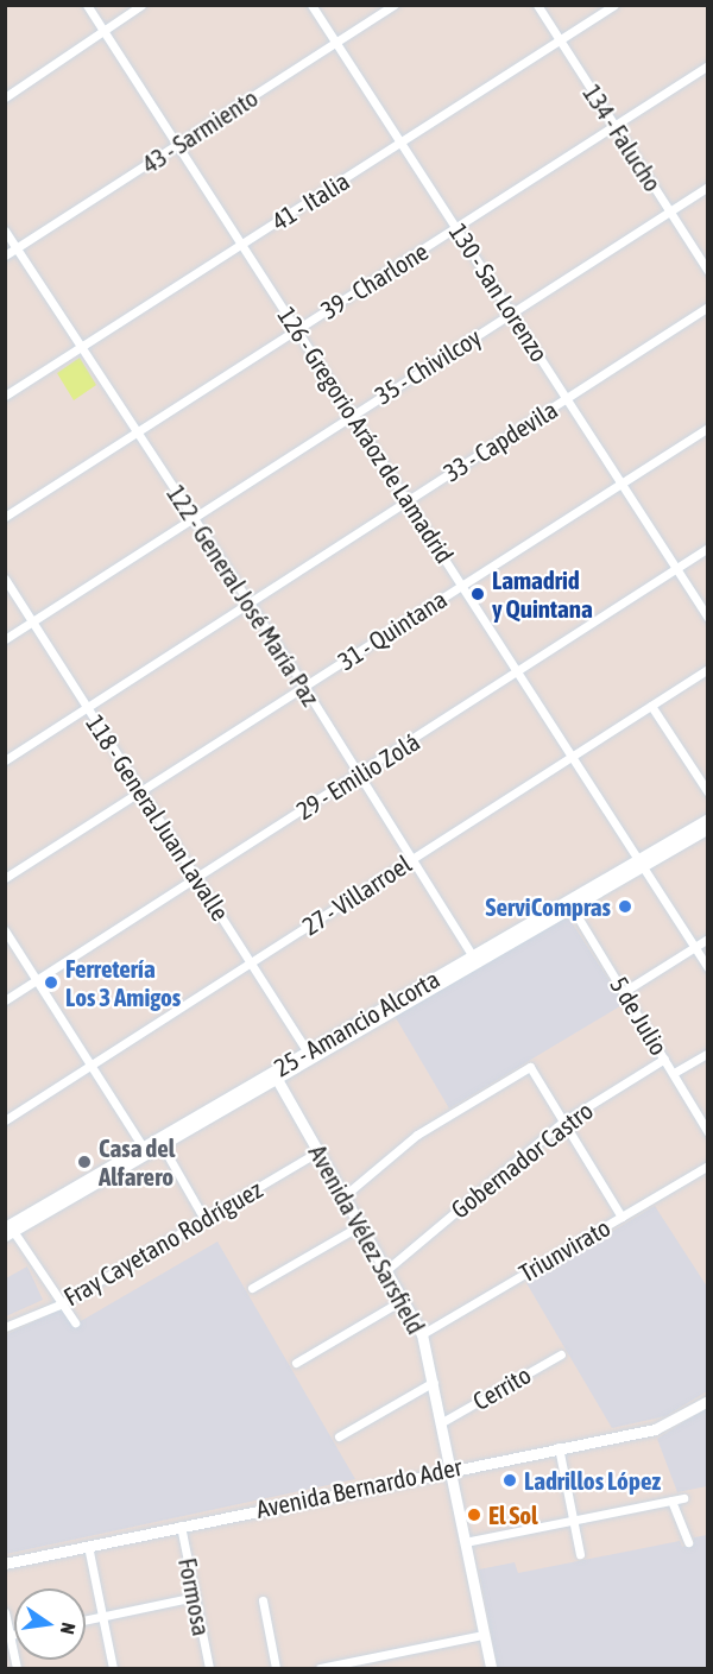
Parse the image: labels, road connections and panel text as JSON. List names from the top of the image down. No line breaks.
{"streets":{"main road":["Avenida Vélez Sarsfield","Avenida Bernardo Ader"],"street":["43 - Sarmiento","134 - Falucho","41 - Italia","39 - Charlone","130 - San Lorenzo","35 - Chivilcoy","126 - Gregorio Aráoz de Lamadrid","33 - Capdevila","122 - General José María Paz","31 - Quintana","29 - Emilio Zolá","118 - General Juan Lavalle","27 - Villarroel","5 de Julio","Gobernador Castro","Fray Cayetano Rodríguez","Triunvirato","Cerrito","Formosa"]},"crossings":[["43 - Sarmiento","130 - San Lorenzo"],["43 - Sarmiento","126 - Gregorio Aráoz de Lamadrid"],["43 - Sarmiento","122 - General José María Paz"],["134 - Falucho","41 - Italia"],["134 - Falucho","39 - Charlone"],["134 - Falucho","35 - Chivilcoy"],["41 - Italia","130 - San Lorenzo"],["41 - Italia","126 - Gregorio Aráoz de Lamadrid"],["41 - Italia","122 - General José María Paz"],["39 - Charlone","130 - San Lorenzo"],["39 - Charlone","126 - Gregorio Aráoz de Lamadrid"],["39 - Charlone","122 - General José María Paz"],["130 - San Lorenzo","35 - Chivilcoy"],["130 - San Lorenzo","33 - Capdevila"],["130 - San Lorenzo","31 - Quintana"],["130 - San Lorenzo","29 - Emilio Zolá"],["35 - Chivilcoy","126 - Gregorio Aráoz de Lamadrid"],["35 - Chivilcoy","122 - General José María Paz"],["35 - Chivilcoy","118 - General Juan Lavalle"],["126 - Gregorio Aráoz de Lamadrid","33 - Capdevila"],["126 - Gregorio Aráoz de Lamadrid","31 - Quintana"],["126 - Gregorio Aráoz de Lamadrid","29 - Emilio Zolá"],["126 - Gregorio Aráoz de Lamadrid","27 - Villarroel"],["33 - Capdevila","122 - General José María Paz"],["33 - Capdevila","118 - General Juan Lavalle"],["122 - General José María Paz","31 - Quintana"],["122 - General José María Paz","29 - Emilio Zolá"],["122 - General José María Paz","27 - Villarroel"],["31 - Quintana","118 - General Juan Lavalle"],["29 - Emilio Zolá","118 - General Juan Lavalle"],["118 - General Juan Lavalle","27 - Villarroel"],["5 de Julio","Gobernador Castro"],["Gobernador Castro","Avenida Vélez Sarsfield"],["Avenida Vélez Sarsfield","Fray Cayetano Rodríguez"],["Avenida Vélez Sarsfield","Triunvirato"],["Avenida Vélez Sarsfield","Cerrito"],["Avenida Vélez Sarsfield","Avenida Bernardo Ader"],["Avenida Bernardo Ader","Formosa"]],"places":["Lamadrid y Quintana","ServiCompras","Ferretería Los 3 Amigos","Casa del Alfarero","Ladrillos López","El Sol"],"north":"right"}
